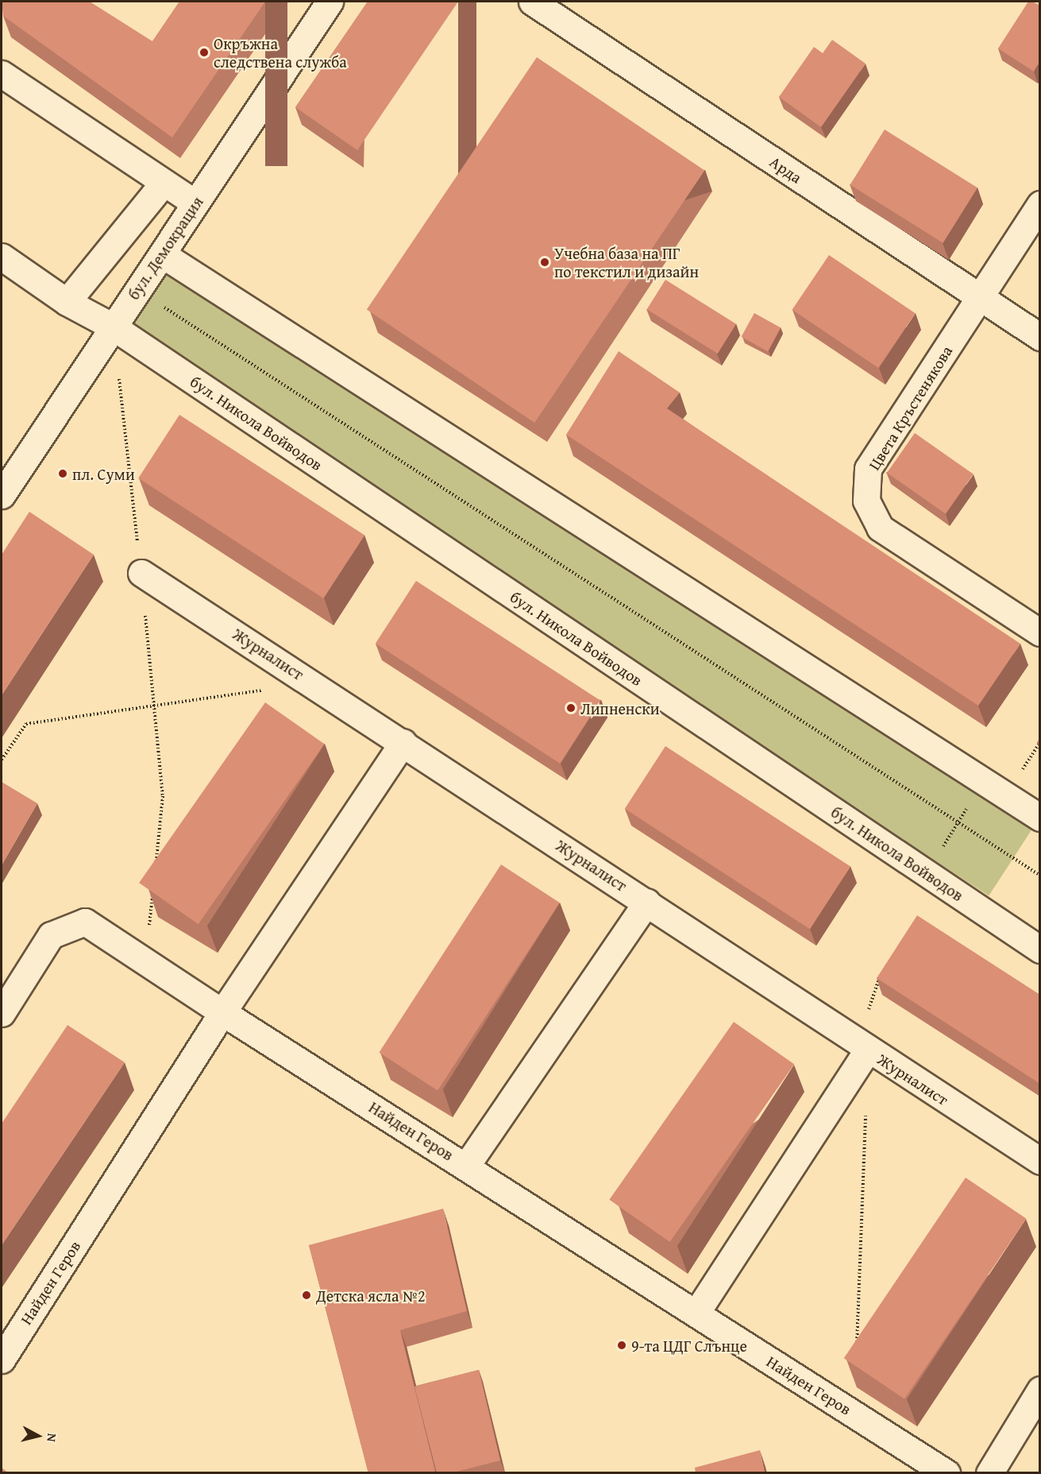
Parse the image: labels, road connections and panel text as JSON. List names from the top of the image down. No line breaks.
{"streets":{"street":["Арда","бул. Демокрация","Цвета Кръстенякова","бул. Никола Войводов","Журналист","Найден Геров"]},"crossings":[["Арда","Цвета Кръстенякова"],["бул. Демокрация","бул. Никола Войводов"]],"places":["Окръжна следствена служба","Учебна база на ПГ по текстил и дизайн","пл. Суми","Липненски","Детска ясла №2","9-та ЦДГ Слънце"],"north":"right"}
